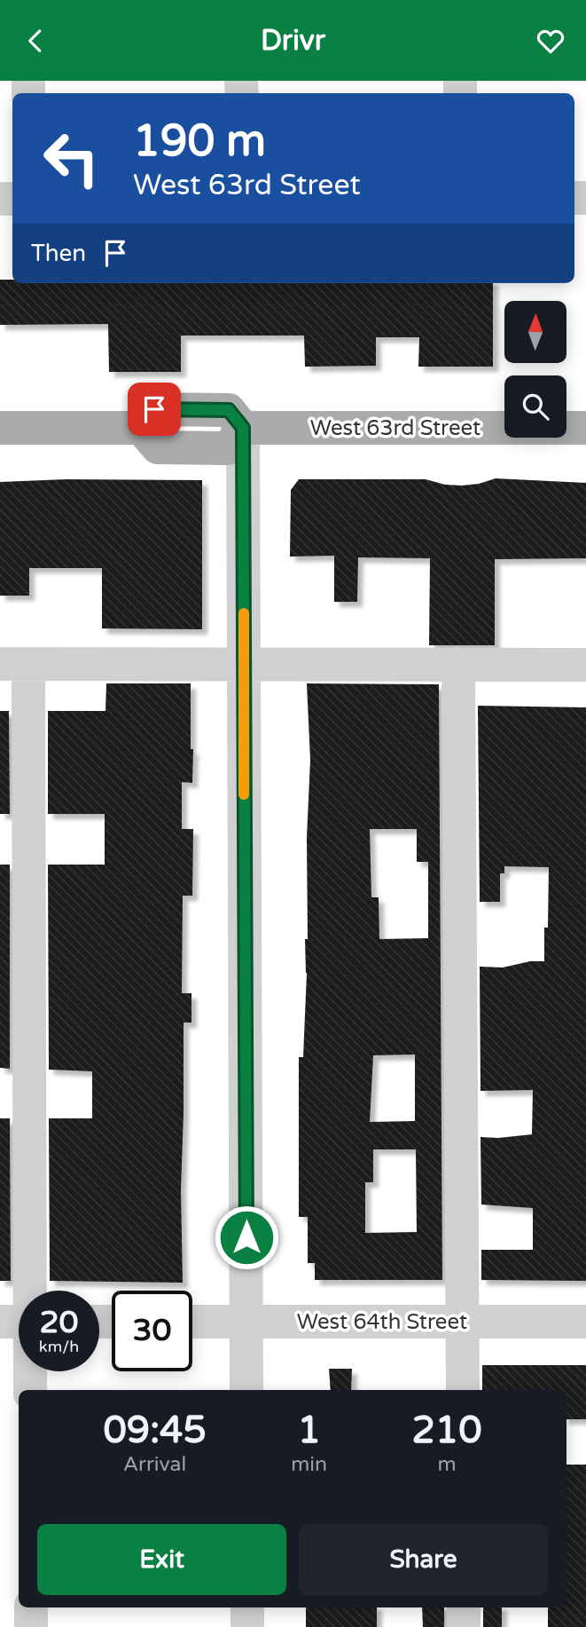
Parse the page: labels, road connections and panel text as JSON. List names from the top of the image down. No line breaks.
{"streets":{"main road":["West 63rd Street"],"street":["West 64th Street"]},"north":"top","page":{"header":"Drivr","turn":["190 m","West 63rd Street"],"then":"Then","speed":"20 km/h","limit":"30","eta":["09:45","Arrival","1","min","210","m"],"buttons":["Exit","Share"]}}
